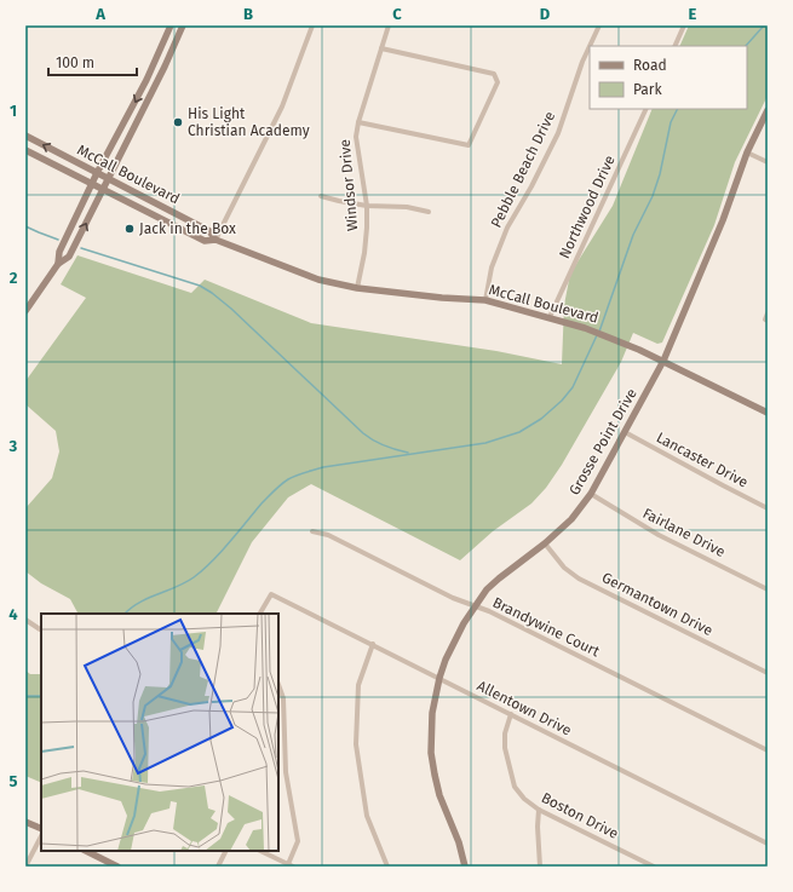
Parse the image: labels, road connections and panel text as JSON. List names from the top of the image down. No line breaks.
{"streets":{"street":["Pebble Beach Drive","McCall Boulevard","Windsor Drive","Northwood Drive","Grosse Point Drive","Lancaster Drive","Fairlane Drive","Germantown Drive","Brandywine Court","Allentown Drive","Boston Drive"]},"crossings":[["Pebble Beach Drive","McCall Boulevard"],["McCall Boulevard","Windsor Drive"],["McCall Boulevard","Northwood Drive"],["McCall Boulevard","Grosse Point Drive"],["Grosse Point Drive","Lancaster Drive"],["Grosse Point Drive","Fairlane Drive"],["Grosse Point Drive","Germantown Drive"],["Grosse Point Drive","Brandywine Court"],["Grosse Point Drive","Allentown Drive"],["Allentown Drive","Boston Drive"]],"places":["His Light Christian Academy","Jack in the Box"],"legend":["Road","Park"],"scale_bar":"100 m","grid":{"columns":["A","B","C","D","E"],"rows":["1","2","3","4","5"]}}
